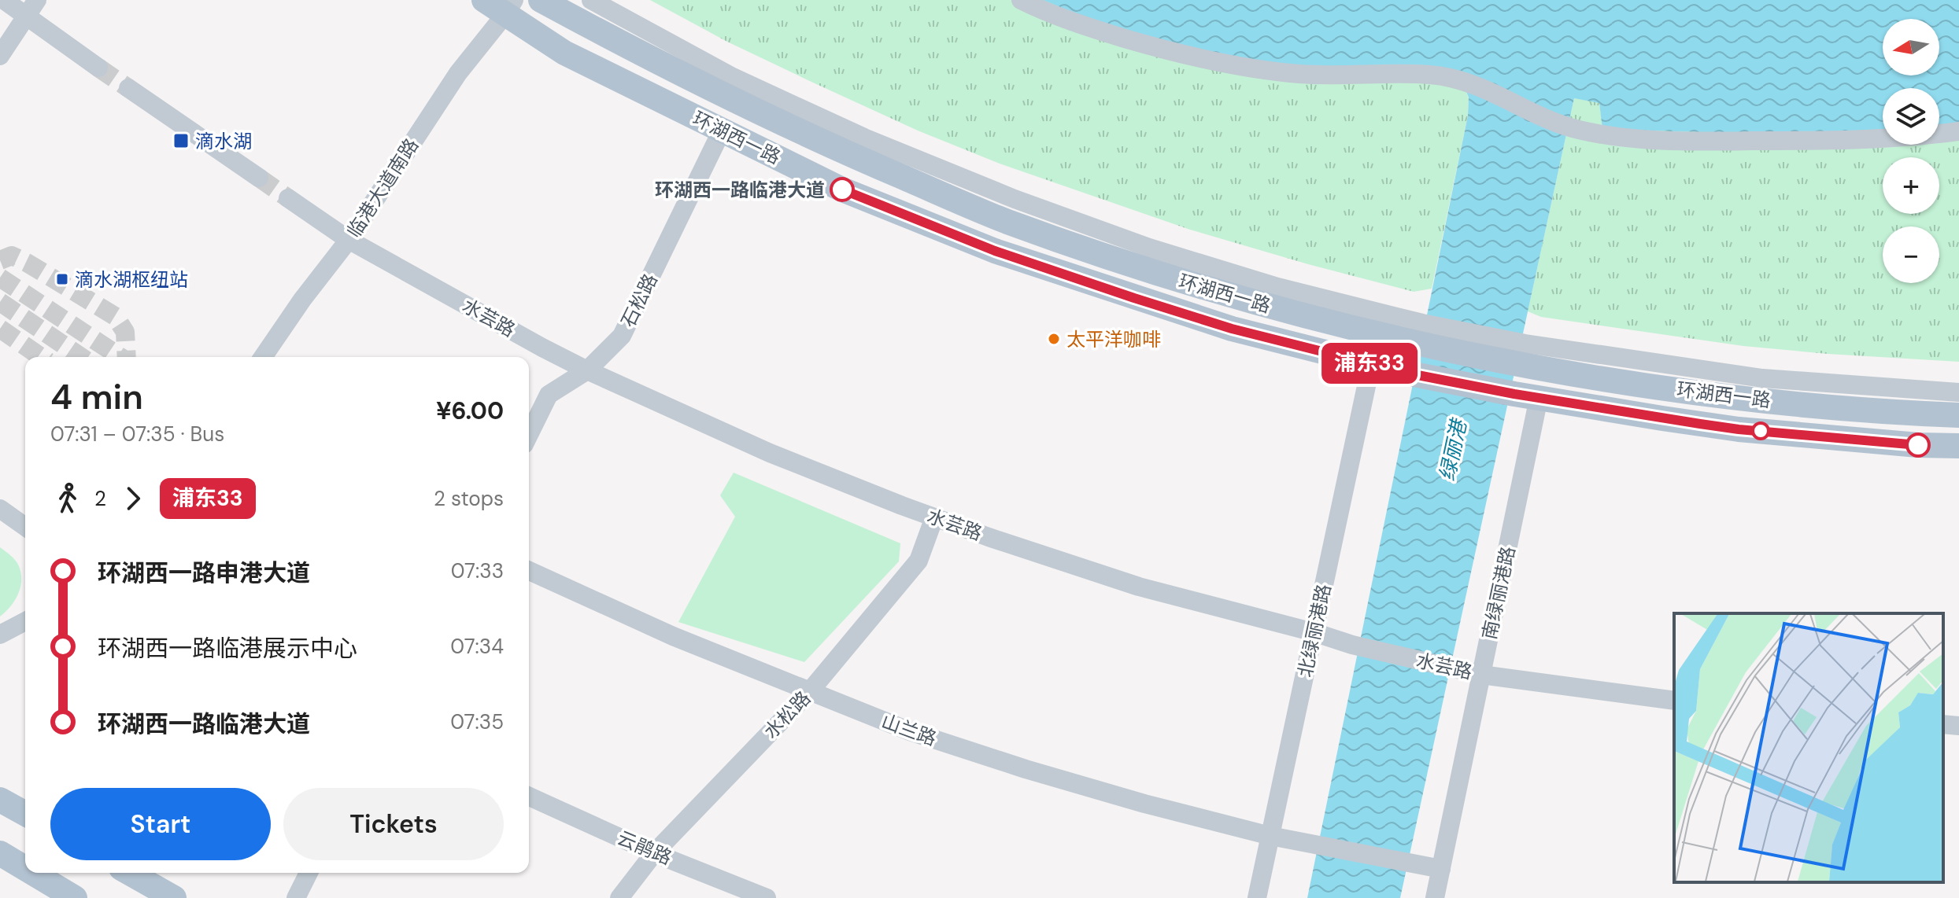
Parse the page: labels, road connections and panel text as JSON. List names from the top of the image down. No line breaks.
{"streets":{"main road":["环湖西一路"],"street":["临港大道南路","石松路","水芸路","南绿丽港路","北绿丽港路","水松路","山兰路","云鹃路"]},"crossings":[["环湖西一路","临港大道南路"],["环湖西一路","石松路"],["环湖西一路","南绿丽港路"],["环湖西一路","北绿丽港路"],["临港大道南路","水芸路"],["石松路","水芸路"],["水芸路","南绿丽港路"],["水芸路","北绿丽港路"],["水芸路","水松路"],["南绿丽港路","山兰路"],["北绿丽港路","山兰路"],["水松路","山兰路"],["水松路","云鹃路"]],"water":["绿丽港"],"places":{"transit":["滴水湖","滴水湖枢纽站"],"other":["环湖西一路临港大道","太平洋咖啡"]},"lines":["bus line 浦东33"],"north":"left","page":{"on_map":"浦东33","map_buttons":["+","−"],"heading":["4 min","07:31 – 07:35 · Bus","¥6.00"],"legs":["2","浦东33","2 stops"],"list":[{"name":"环湖西一路申港大道","value":"07:33"},{"name":"环湖西一路临港展示中心","value":"07:34"},{"name":"环湖西一路临港大道","value":"07:35"}],"buttons":["Start","Tickets"]}}
